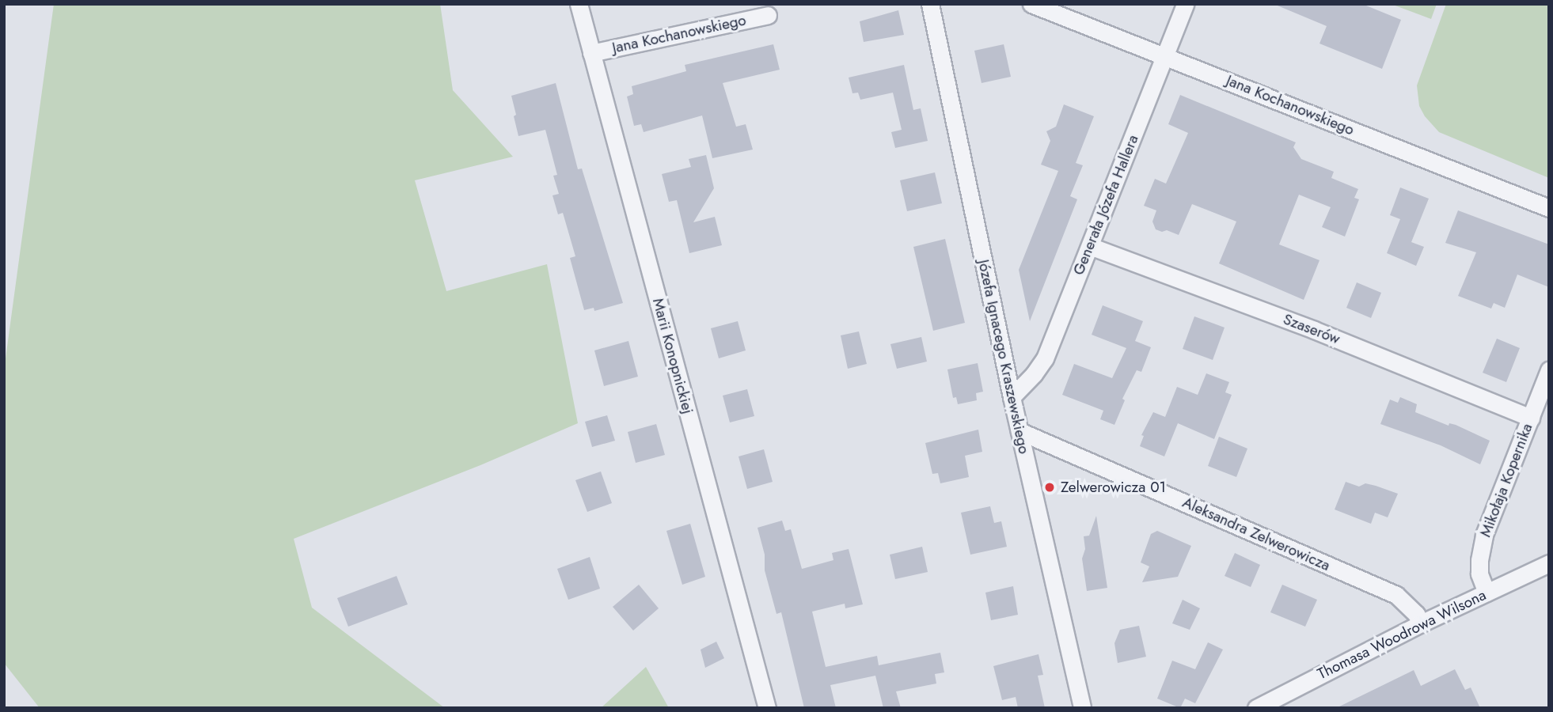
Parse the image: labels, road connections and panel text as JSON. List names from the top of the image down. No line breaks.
{"streets":{"street":["Jana Kochanowskiego","Generała Józefa Hallera","Szaserów","Marii Konopnickiej","Józefa Ignacego Kraszewskiego","Mikołaja Kopernika","Aleksandra Zelwerowicza","Thomasa Woodrowa Wilsona"]},"crossings":[["Jana Kochanowskiego","Generała Józefa Hallera"],["Jana Kochanowskiego","Marii Konopnickiej"],["Generała Józefa Hallera","Szaserów"],["Generała Józefa Hallera","Józefa Ignacego Kraszewskiego"],["Szaserów","Mikołaja Kopernika"],["Józefa Ignacego Kraszewskiego","Aleksandra Zelwerowicza"],["Mikołaja Kopernika","Thomasa Woodrowa Wilsona"],["Aleksandra Zelwerowicza","Thomasa Woodrowa Wilsona"]],"places":["Zelwerowicza 01"]}
